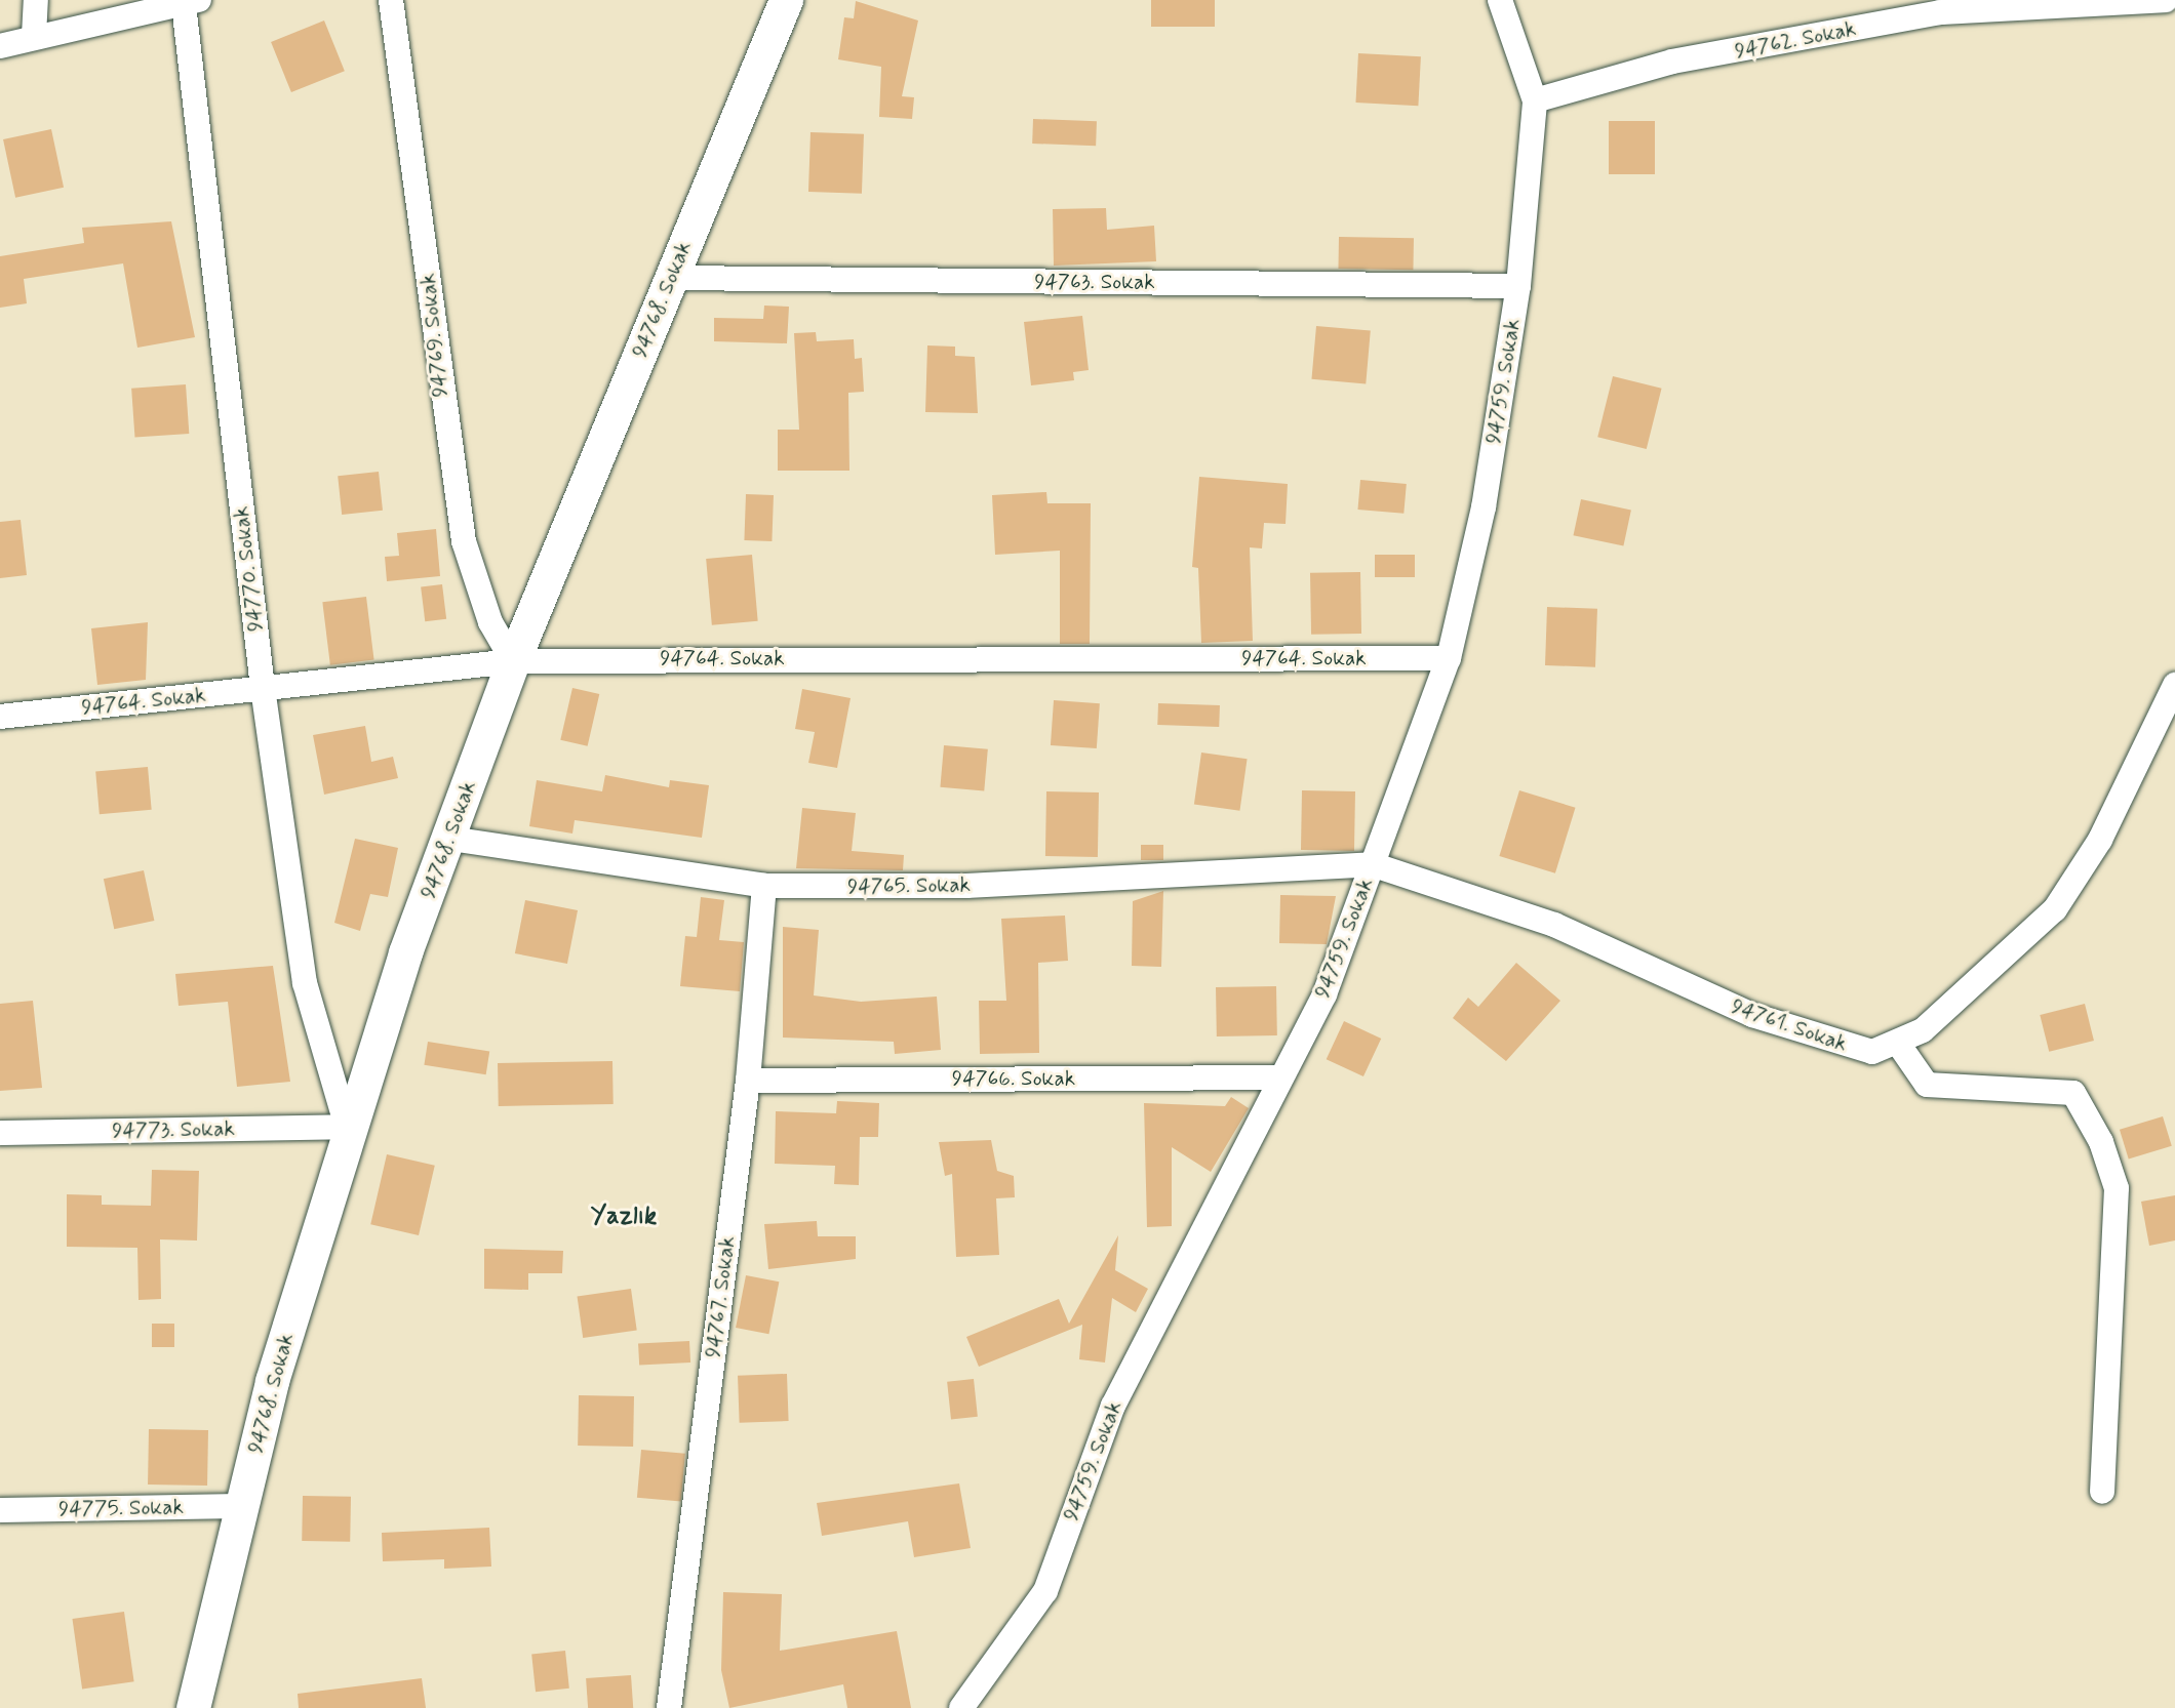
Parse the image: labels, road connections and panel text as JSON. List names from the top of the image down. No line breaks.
{"streets":{"street":["94762. Sokak","94763. Sokak","94768. Sokak","94769. Sokak","94759. Sokak","94770. Sokak","94764. Sokak","94765. Sokak","94761. Sokak","94766. Sokak","94773. Sokak","94767. Sokak","94775. Sokak"]},"crossings":[["94762. Sokak","94759. Sokak"],["94763. Sokak","94768. Sokak"],["94763. Sokak","94759. Sokak"],["94768. Sokak","94769. Sokak"],["94768. Sokak","94770. Sokak"],["94768. Sokak","94764. Sokak"],["94768. Sokak","94765. Sokak"],["94768. Sokak","94773. Sokak"],["94768. Sokak","94775. Sokak"],["94769. Sokak","94764. Sokak"],["94759. Sokak","94764. Sokak"],["94759. Sokak","94765. Sokak"],["94759. Sokak","94761. Sokak"],["94759. Sokak","94766. Sokak"],["94770. Sokak","94764. Sokak"],["94770. Sokak","94773. Sokak"],["94765. Sokak","94761. Sokak"],["94765. Sokak","94767. Sokak"],["94766. Sokak","94767. Sokak"]],"districts":["Yazlık"]}
